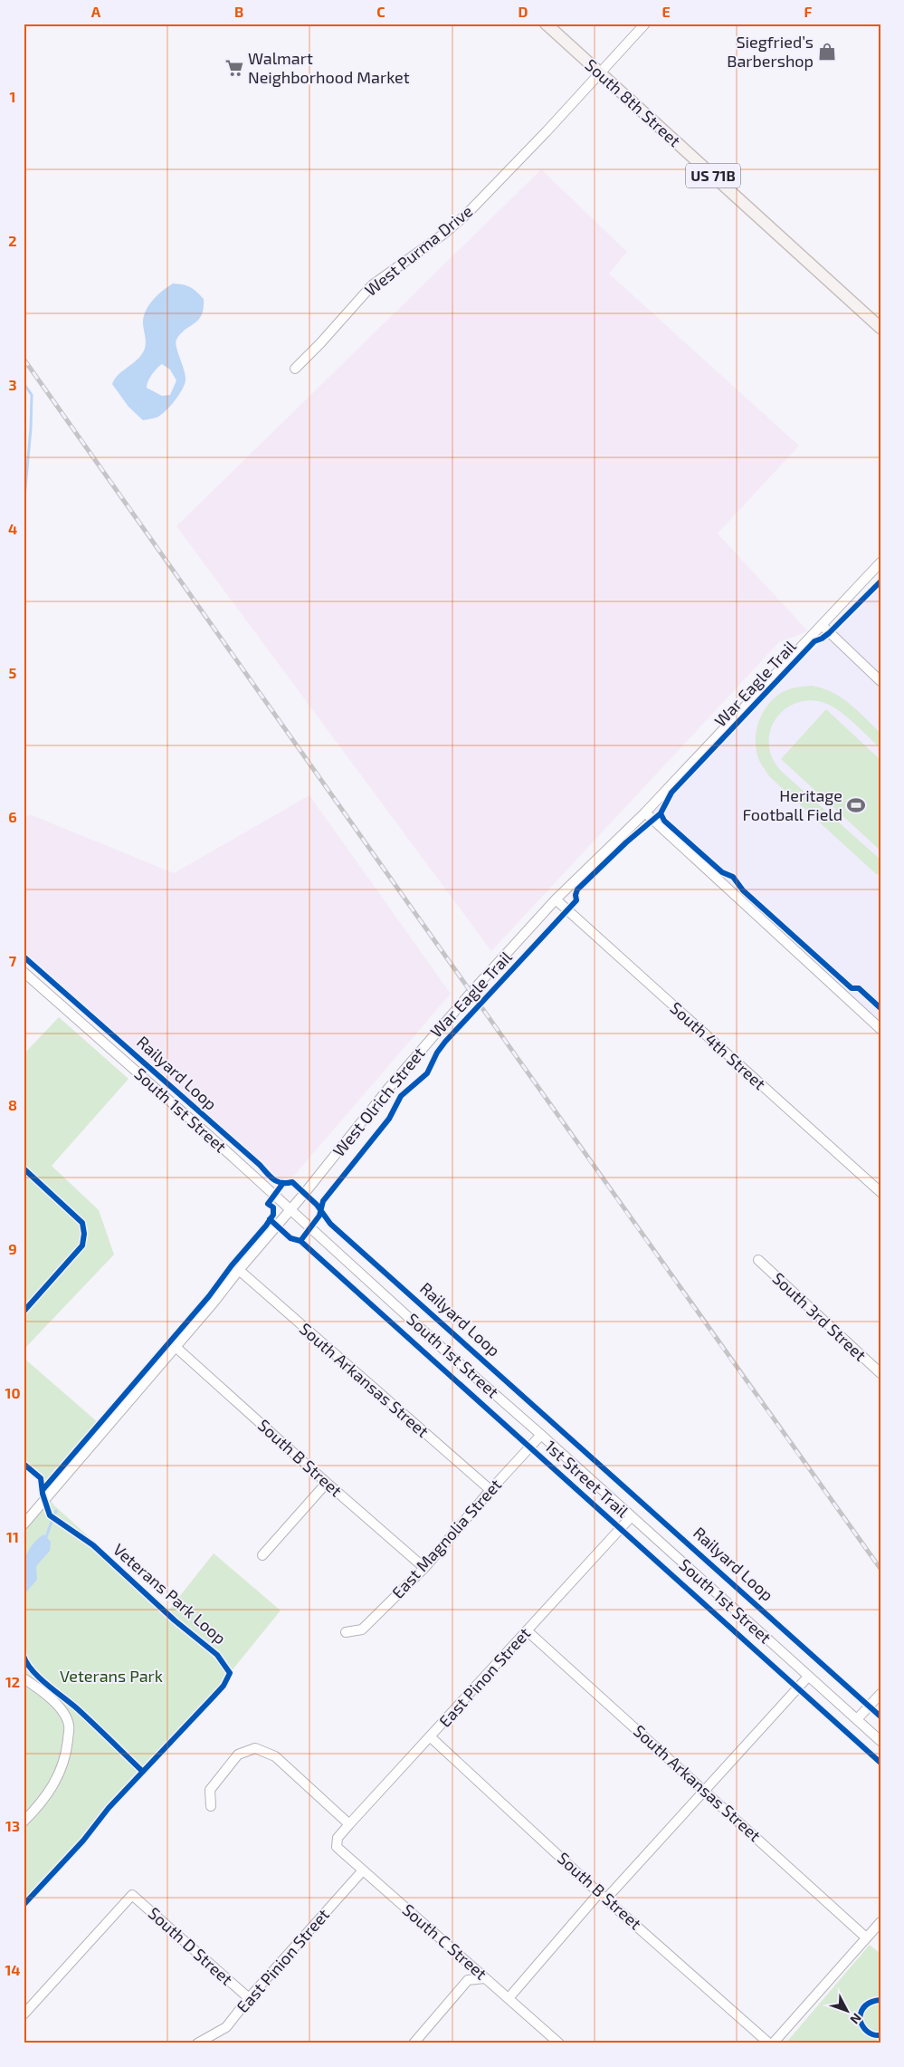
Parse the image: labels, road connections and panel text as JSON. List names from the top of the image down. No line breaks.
{"streets":{"main road":["South 8th Street","US 71B"],"street":["West Purma Drive","South 4th Street","West Olrich Street","South 1st Street","South 3rd Street","South Arkansas Street","South B Street","East Magnolia Street","East Pinon Street","South C Street","South D Street","East Pinion Street"],"cycle path":["War Eagle Trail","Railyard Loop","1st Street Trail","Veterans Park Loop"]},"crossings":[["South 8th Street","West Purma Drive"],["South 4th Street","West Olrich Street"],["West Olrich Street","South 1st Street"],["West Olrich Street","South Arkansas Street"],["West Olrich Street","South B Street"],["South 1st Street","East Magnolia Street"],["South 1st Street","East Pinon Street"],["South Arkansas Street","East Magnolia Street"],["South Arkansas Street","East Pinon Street"],["South B Street","East Magnolia Street"],["South B Street","East Pinon Street"],["East Pinon Street","South C Street"],["South C Street","East Pinion Street"],["South D Street","East Pinion Street"]],"parks":["Veterans Park"],"places":{"shop":["Siegfried’s Barbershop"],"supermarket":["Walmart Neighborhood Market"],"sports":["Heritage Football Field"]},"north":"bottom right","grid":{"columns":["A","B","C","D","E","F"],"rows":["1","2","3","4","5","6","7","8","9","10","11","12","13","14"]}}
